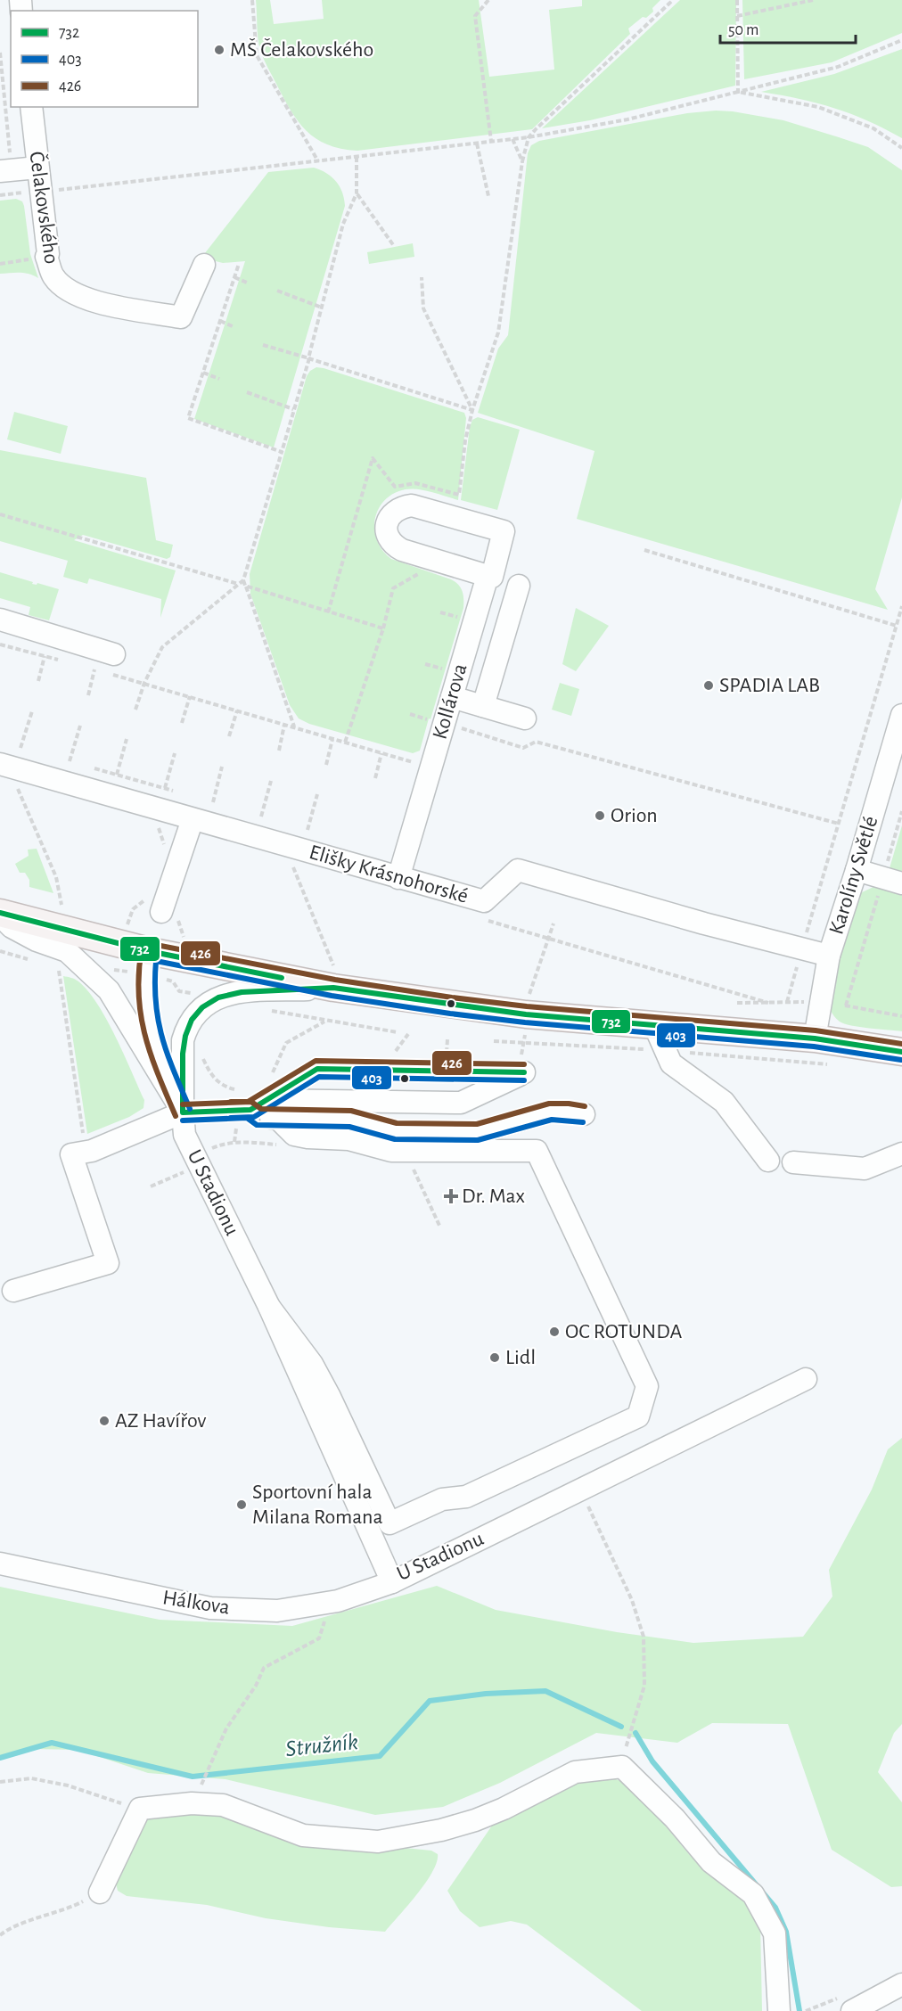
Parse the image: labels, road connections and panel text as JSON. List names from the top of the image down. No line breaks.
{"streets":{"street":["Čelakovského","Kollárova","Elišky Krásnohorské","Karolíny Světlé","U Stadionu","Hálkova"]},"crossings":[["Kollárova","Elišky Krásnohorské"],["Elišky Krásnohorské","Karolíny Světlé"],["U Stadionu","Hálkova"]],"water":["Stružník"],"places":{"other":["MŠ Čelakovského","SPADIA LAB","Orion","OC ROTUNDA","Lidl","AZ Havířov","Sportovní hala Milana Romana"],"health":["Dr. Max"]},"lines":["transit line 732","transit line 426","transit line 403"],"legend":["732","403","426"],"scale_bar":"50 m"}
